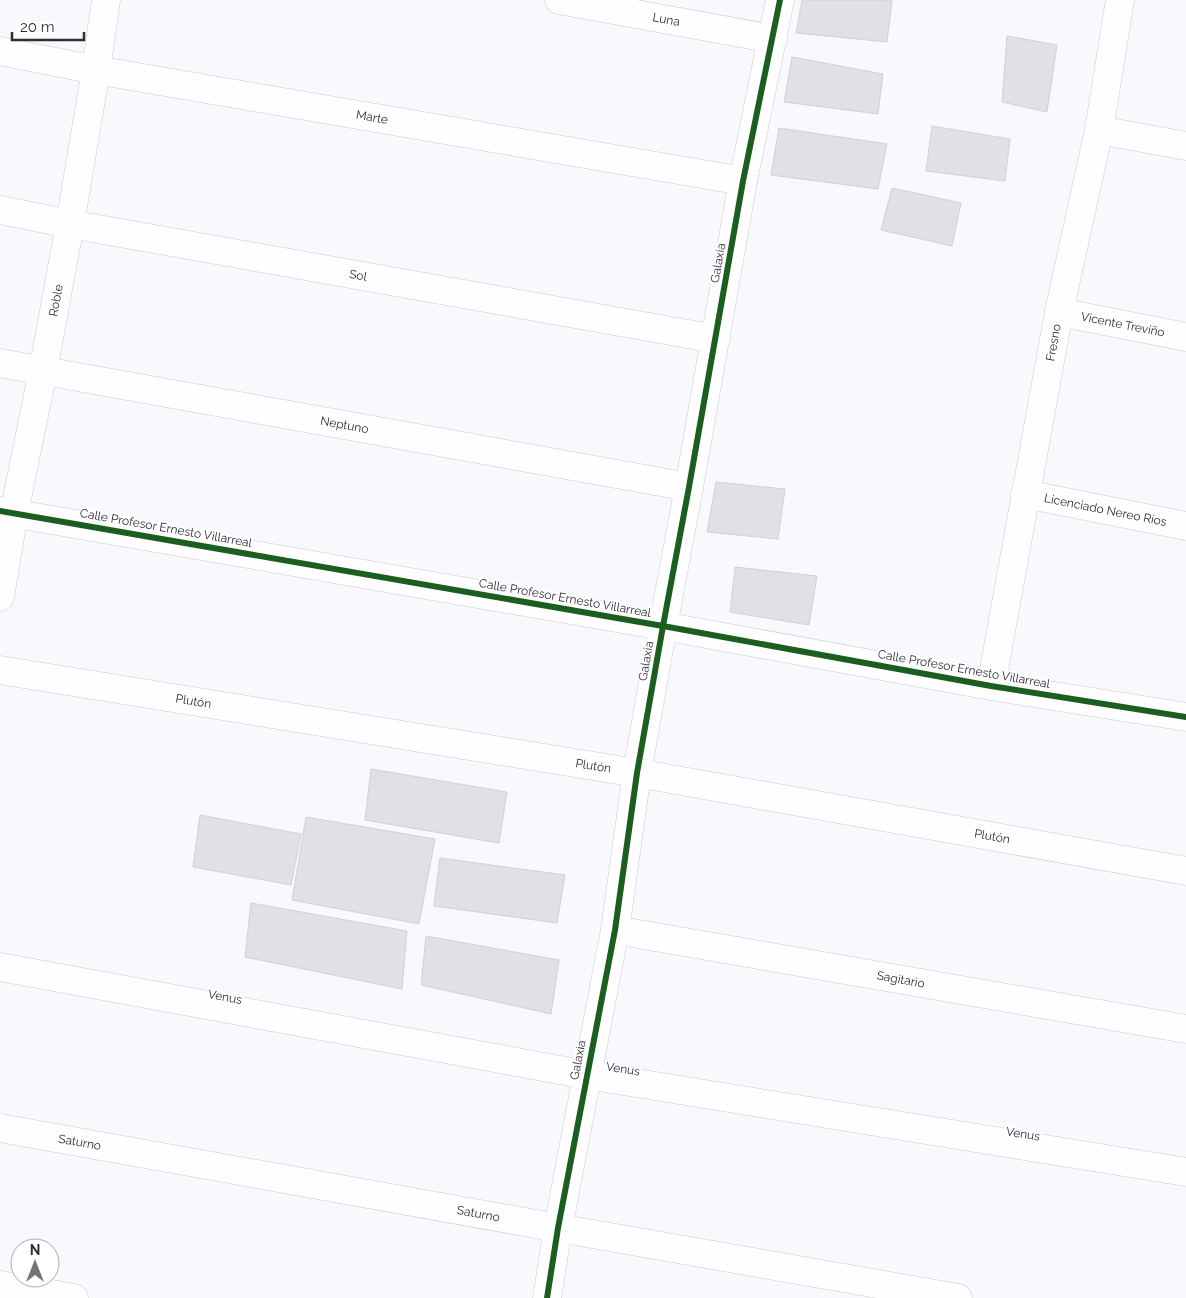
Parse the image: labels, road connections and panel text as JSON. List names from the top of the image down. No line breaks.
{"streets":{"street":["Luna","Marte","Galaxia","Sol","Roble","Vicente Treviño","Fresno","Neptuno","Licenciado Nereo Ríos","Calle Profesor Ernesto Villarreal","Plutón","Sagitario","Venus","Saturno"]},"crossings":[["Luna","Galaxia"],["Marte","Galaxia"],["Marte","Roble"],["Galaxia","Sol"],["Galaxia","Neptuno"],["Galaxia","Calle Profesor Ernesto Villarreal"],["Galaxia","Plutón"],["Galaxia","Sagitario"],["Galaxia","Venus"],["Galaxia","Saturno"],["Sol","Roble"],["Roble","Neptuno"],["Roble","Calle Profesor Ernesto Villarreal"],["Vicente Treviño","Fresno"],["Fresno","Licenciado Nereo Ríos"],["Fresno","Calle Profesor Ernesto Villarreal"]],"scale_bar":"20 m","north":"top"}
